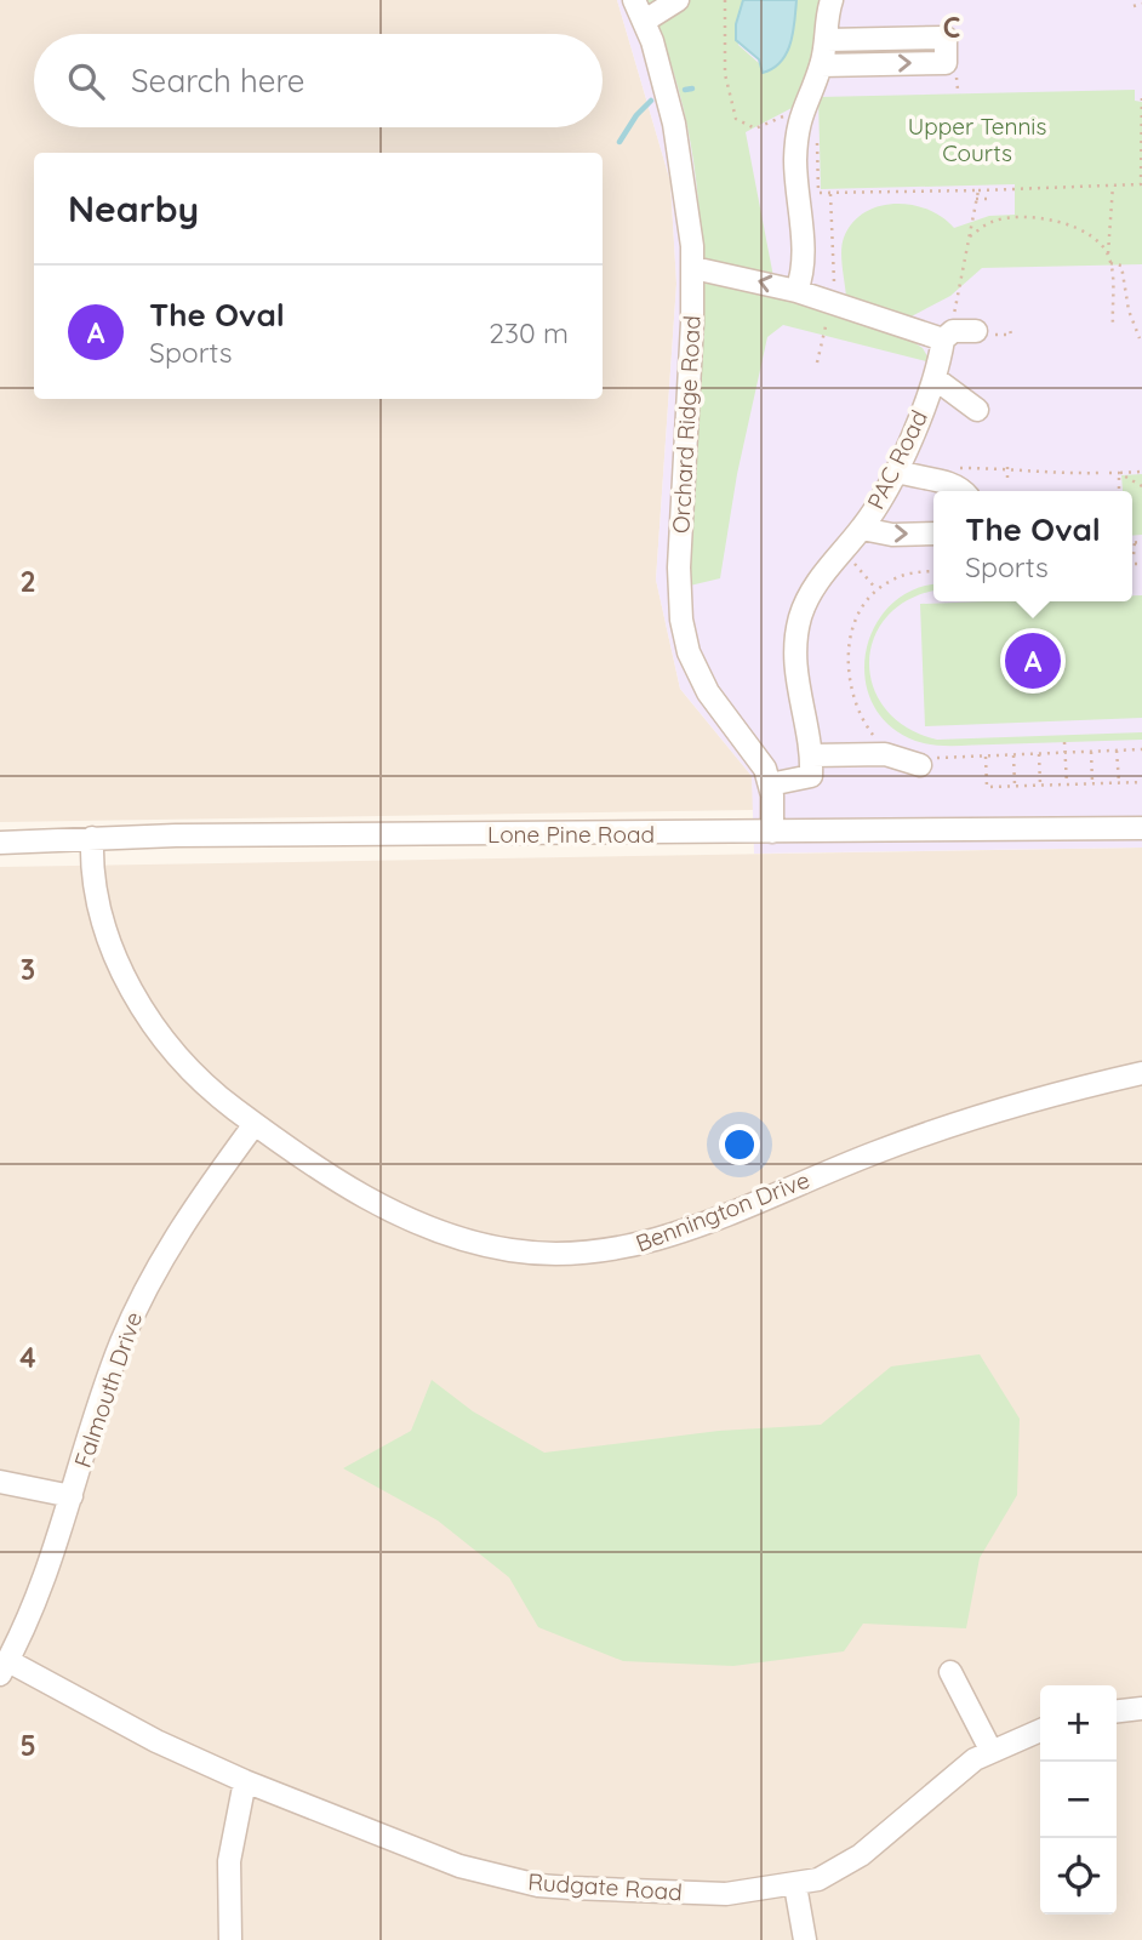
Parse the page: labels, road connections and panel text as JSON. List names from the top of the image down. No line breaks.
{"streets":{"street":["Orchard Ridge Road","PAC Road","Lone Pine Road","Bennington Drive","Falmouth Drive","Rudgate Road"]},"crossings":[["Orchard Ridge Road","Lone Pine Road"],["Lone Pine Road","Bennington Drive"],["Bennington Drive","Falmouth Drive"],["Falmouth Drive","Rudgate Road"]],"parks":["Upper Tennis Courts"],"page":{"search":"Search here","heading":"Nearby","list":[{"mark":"A","name":"The Oval","note":"Sports","value":"230 m"}],"popup":["The Oval","Sports"],"pins":"A","map_buttons":["+","−"]},"grid":{"columns":["C"],"rows":["2","3","4","5"]}}
